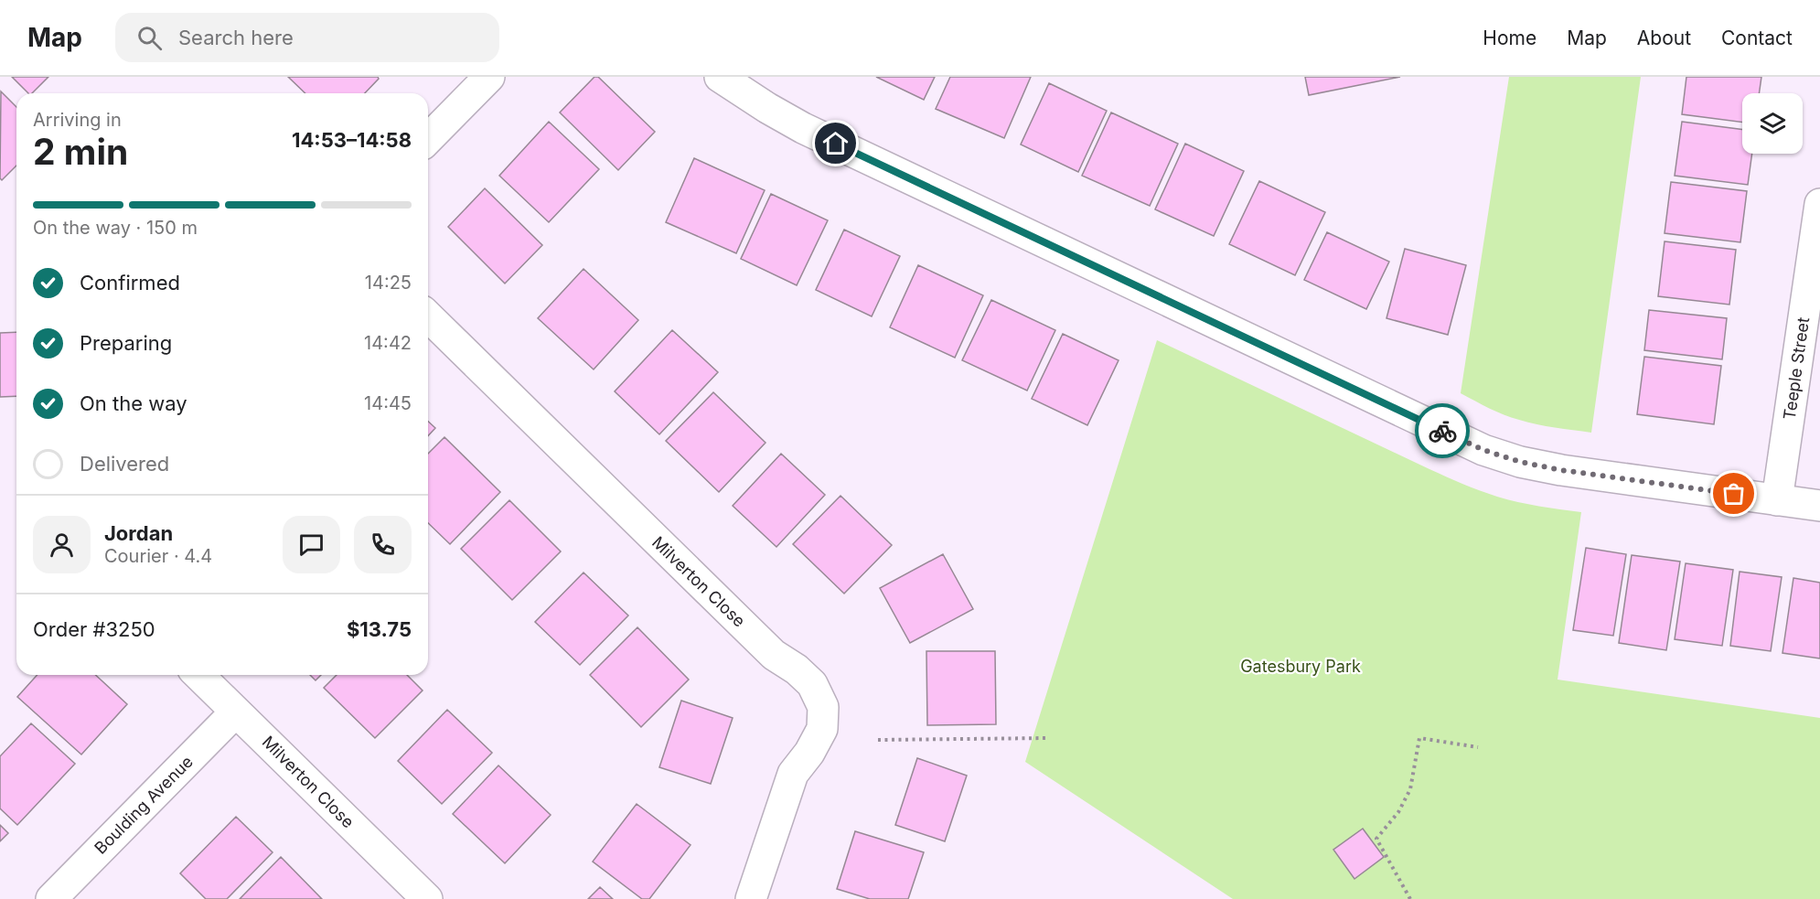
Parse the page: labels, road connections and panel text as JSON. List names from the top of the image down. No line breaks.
{"streets":{"street":["Teeple Street","Milverton Close","Boulding Avenue"]},"crossings":[["Milverton Close","Boulding Avenue"]],"parks":["Gatesbury Park"],"page":{"header":"Map","search":"Search here","nav":["Home","Map","About","Contact"],"heading":["2 min","Arriving in","14:53–14:58"],"panel":["Jordan","Courier · 4.4","Order #3250","$13.75"],"bar":"On the way · 150 m","list":[["Confirmed","14:25"],["Preparing","14:42"],["On the way","14:45"],"Delivered"]}}
